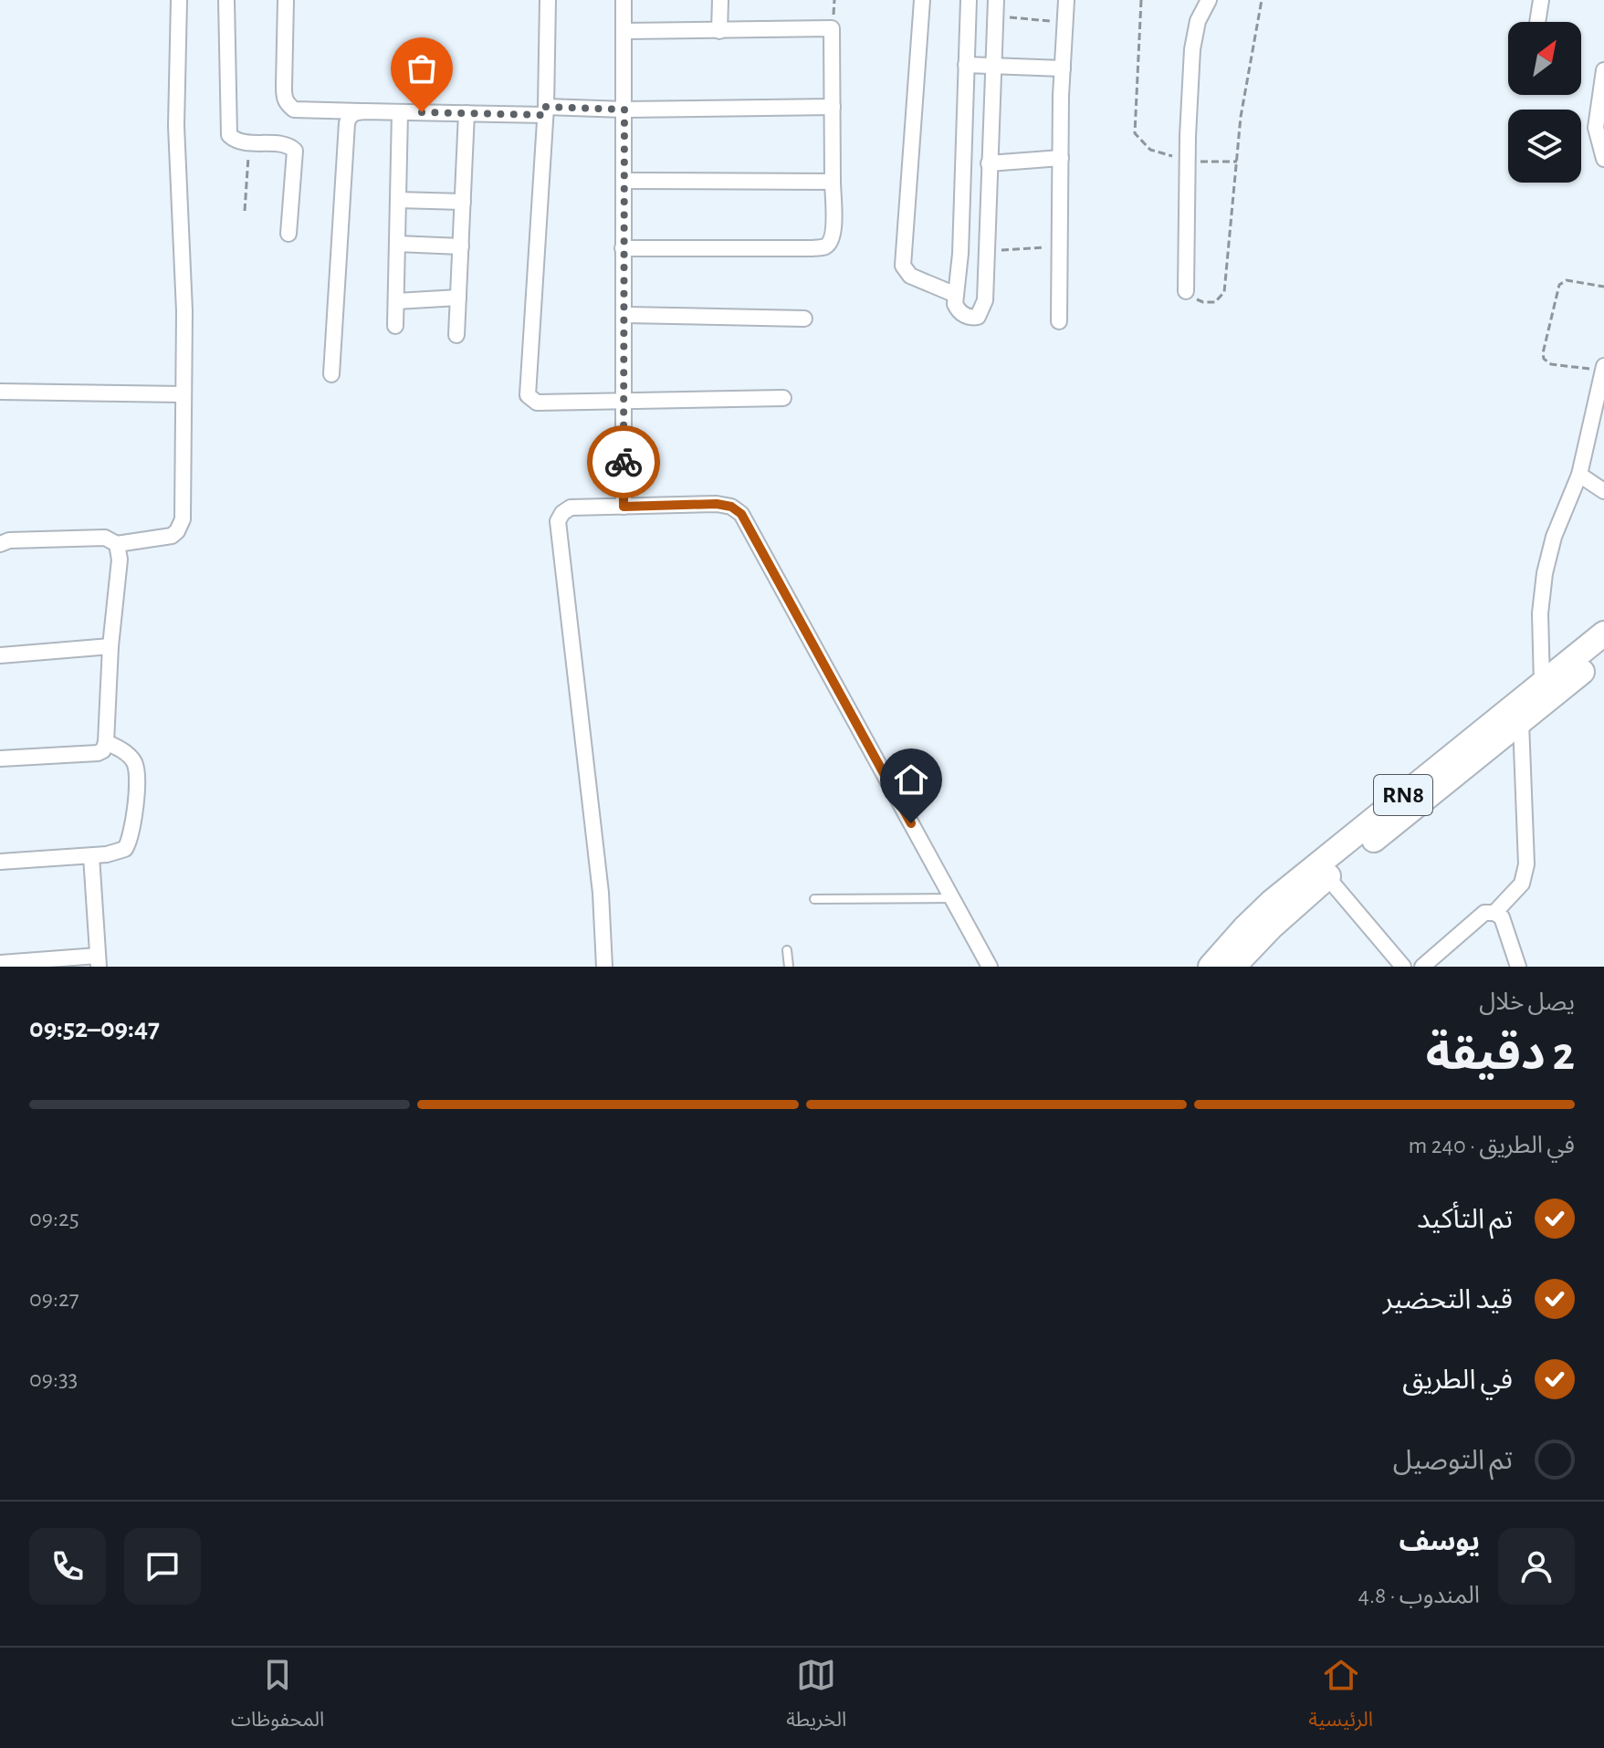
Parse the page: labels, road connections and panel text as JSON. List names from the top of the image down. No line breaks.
{"streets":{"main road":["RN8"]},"north":"top right","page":{"heading":["2 دقيقة","يصل خلال","09:47–09:52"],"panel":["يوسف","المندوب · 4.8"],"bar":"في الطريق · 240 m","list":[["تم التأكيد","09:25"],["قيد التحضير","09:27"],["في الطريق","09:33"],"تم التوصيل"],"tabs":["الرئيسية","الخريطة","المحفوظات"]}}
